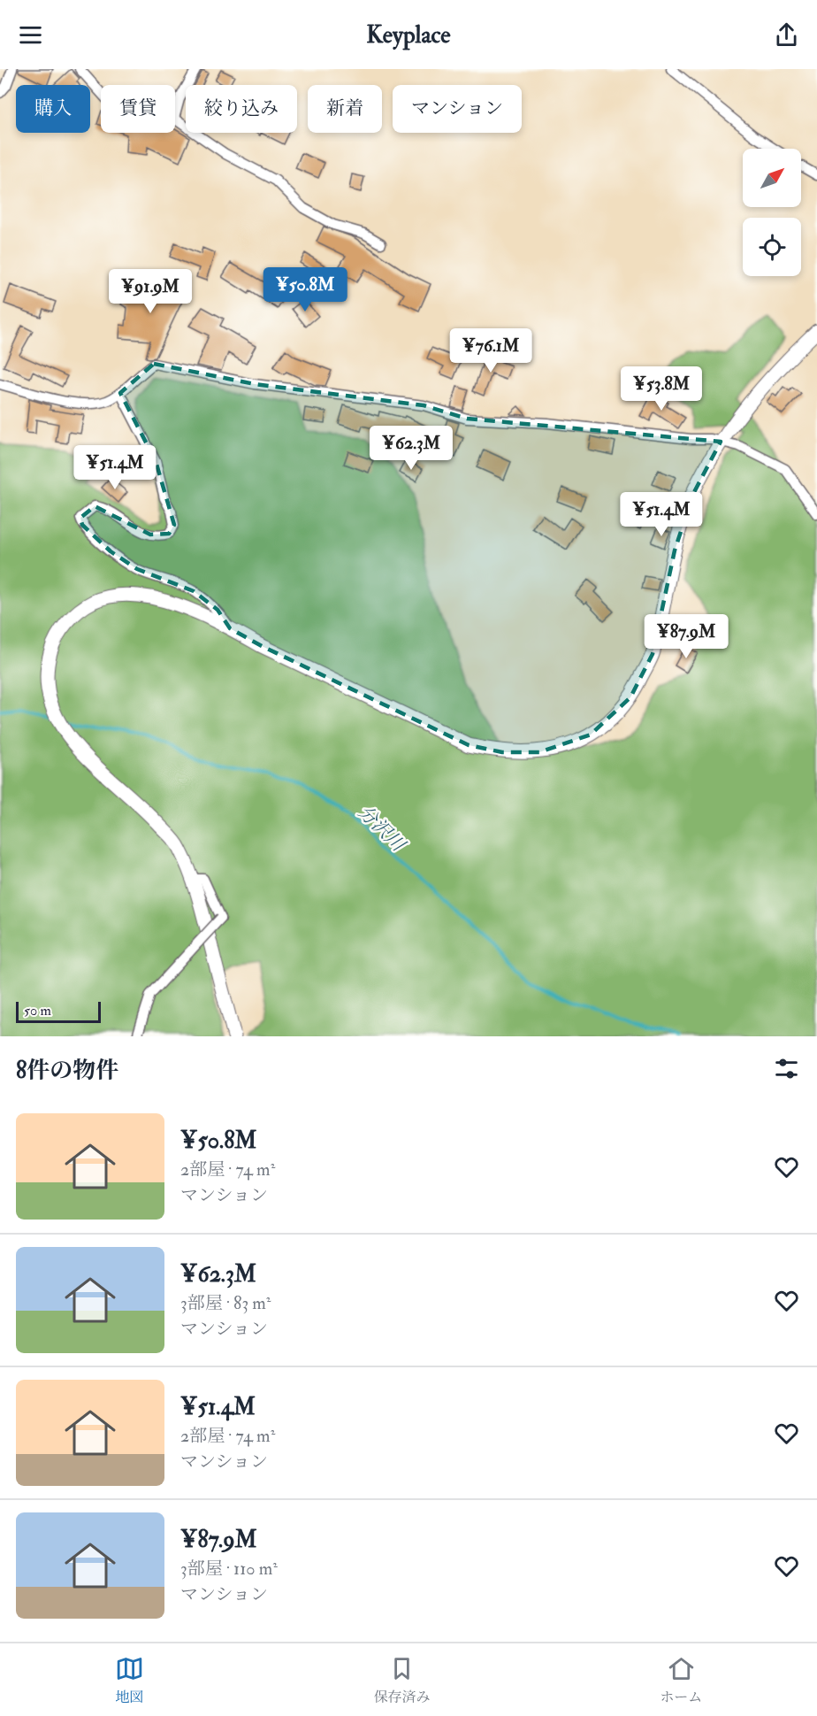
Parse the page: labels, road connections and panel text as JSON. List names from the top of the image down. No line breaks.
{"water":["分沢川"],"scale_bar":"50 m","north":"top right","page":{"header":"Keyplace","chip":["購入","賃貸","絞り込み","新着","マンション"],"price":["¥50.8M","¥91.9M","¥76.1M","¥53.8M","¥62.3M","¥51.4M","¥51.4M","¥87.9M"],"scale":"50 m","heading":"8件の物件","list":[{"name":"¥50.8M","note":"2部屋 · 74 m² · マンション"},{"name":"¥62.3M","note":"3部屋 · 83 m² · マンション"},{"name":"¥51.4M","note":"2部屋 · 74 m² · マンション"},{"name":"¥87.9M","note":"3部屋 · 110 m² · マンション"}],"tabs":["地図","保存済み","ホーム"]}}
